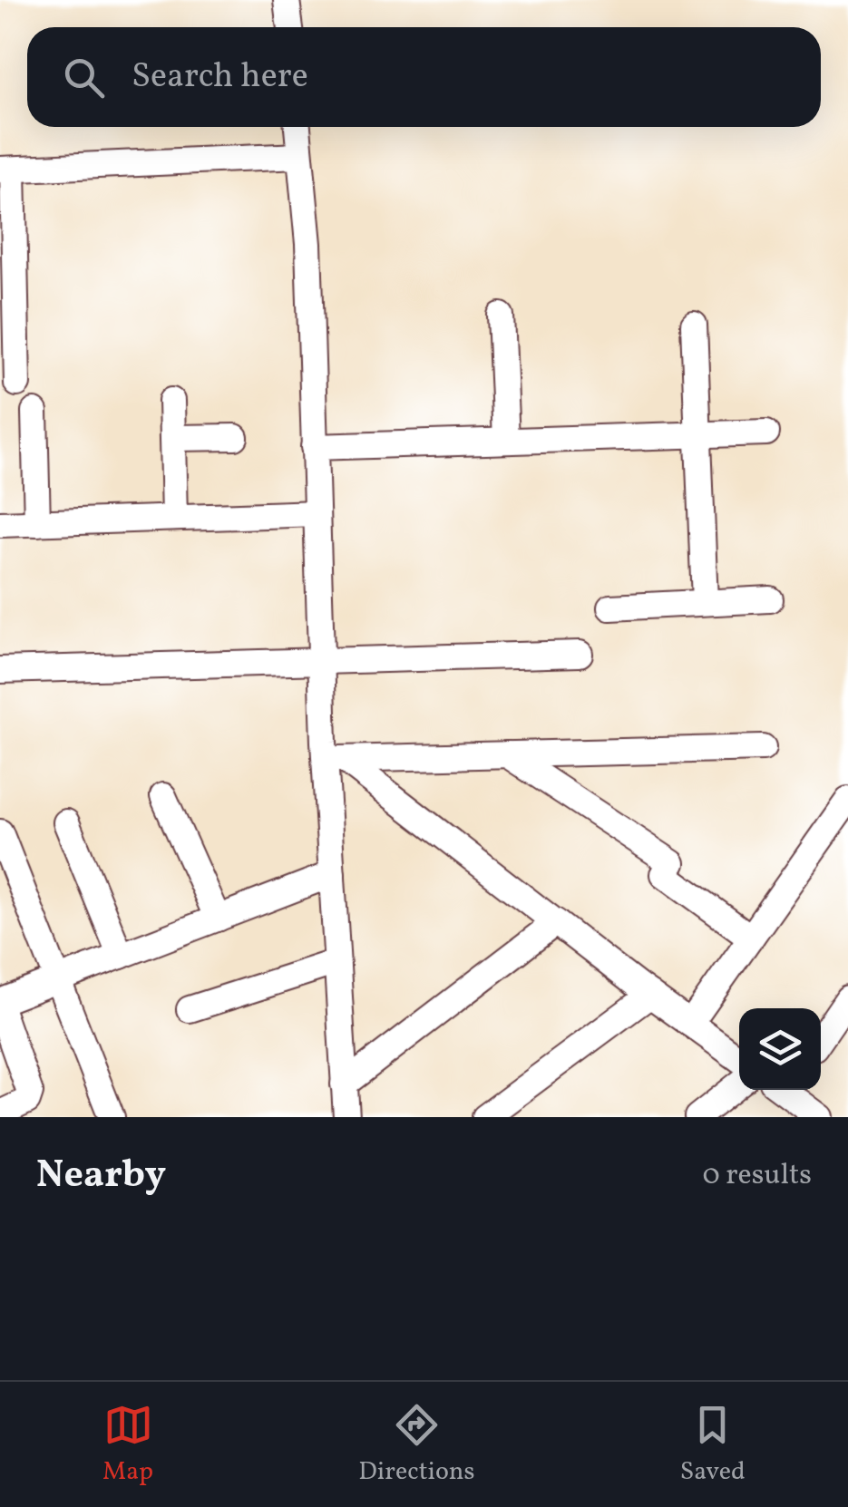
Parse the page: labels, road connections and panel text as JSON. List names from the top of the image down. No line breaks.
{"page":{"search":"Search here","heading":["Nearby","0 results"],"nav":["Map","Directions","Saved"]}}
